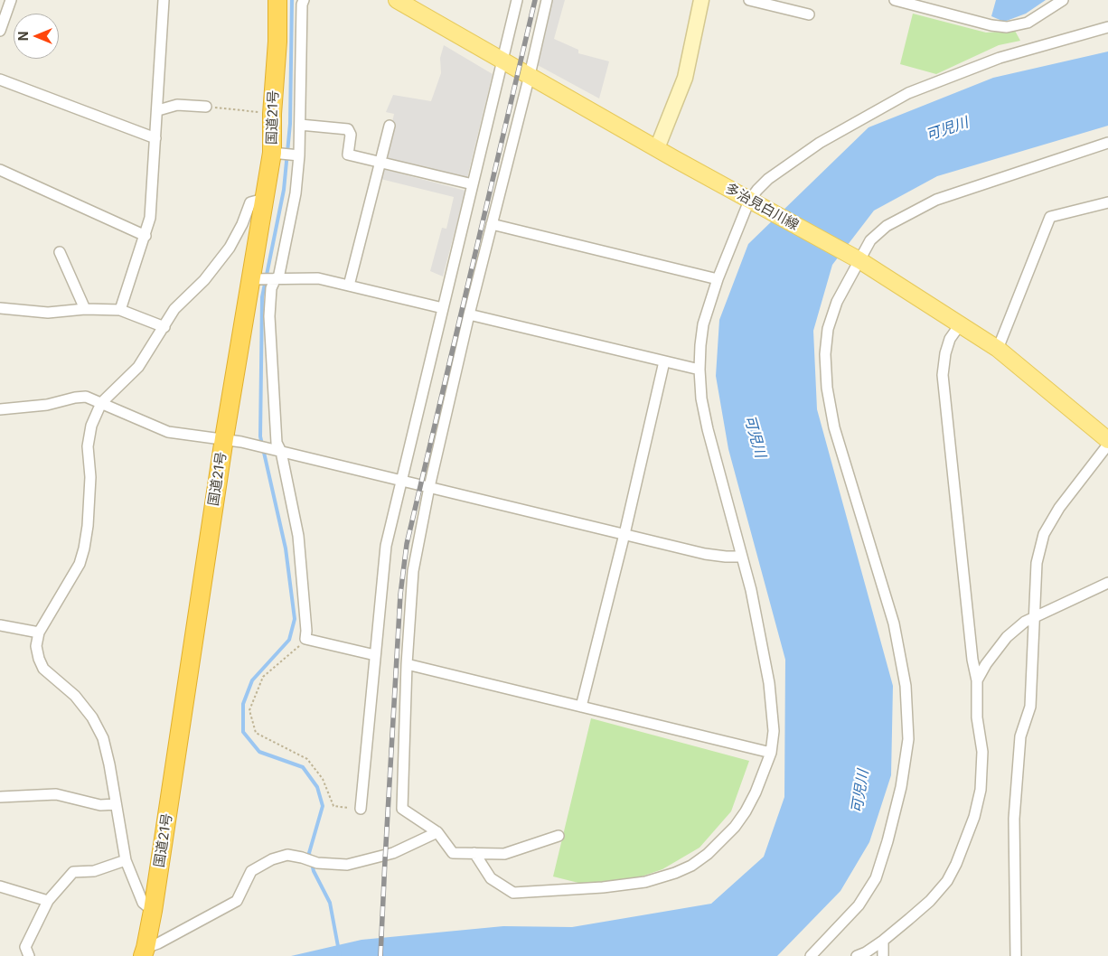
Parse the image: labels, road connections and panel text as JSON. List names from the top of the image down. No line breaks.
{"streets":{"highway":["国道21号"],"main road":["多治見白川線"]},"water":["可児川"],"north":"left"}
